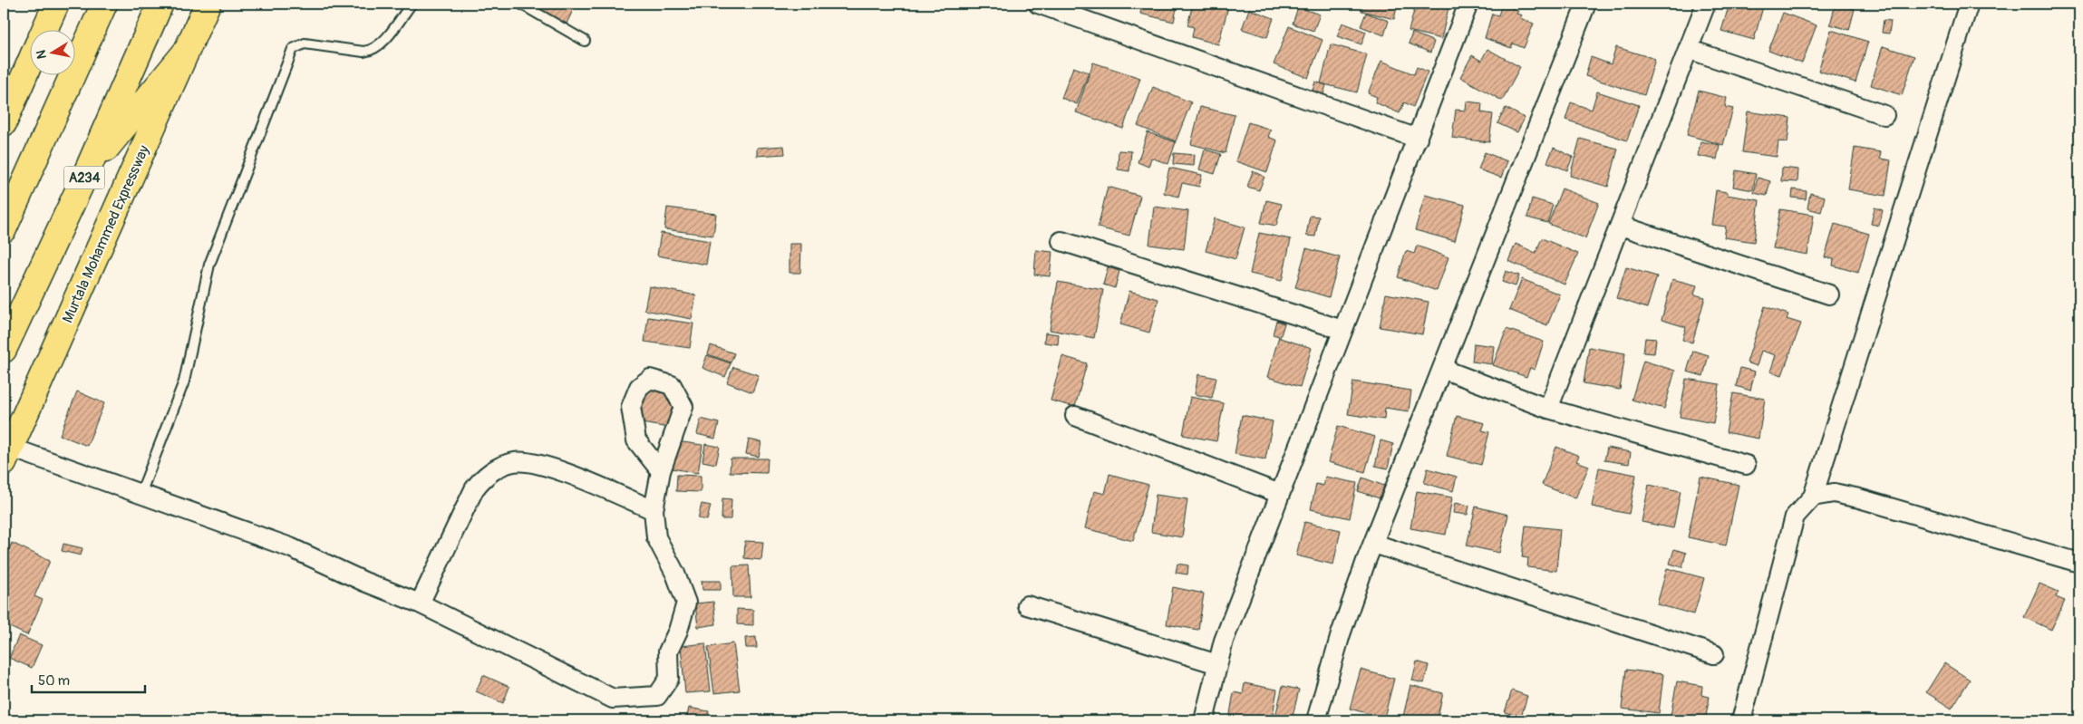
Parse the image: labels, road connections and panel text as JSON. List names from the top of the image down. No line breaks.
{"streets":{"highway":["A234","Murtala Mohammed Expressway"]},"scale_bar":"50 m","north":"left"}
